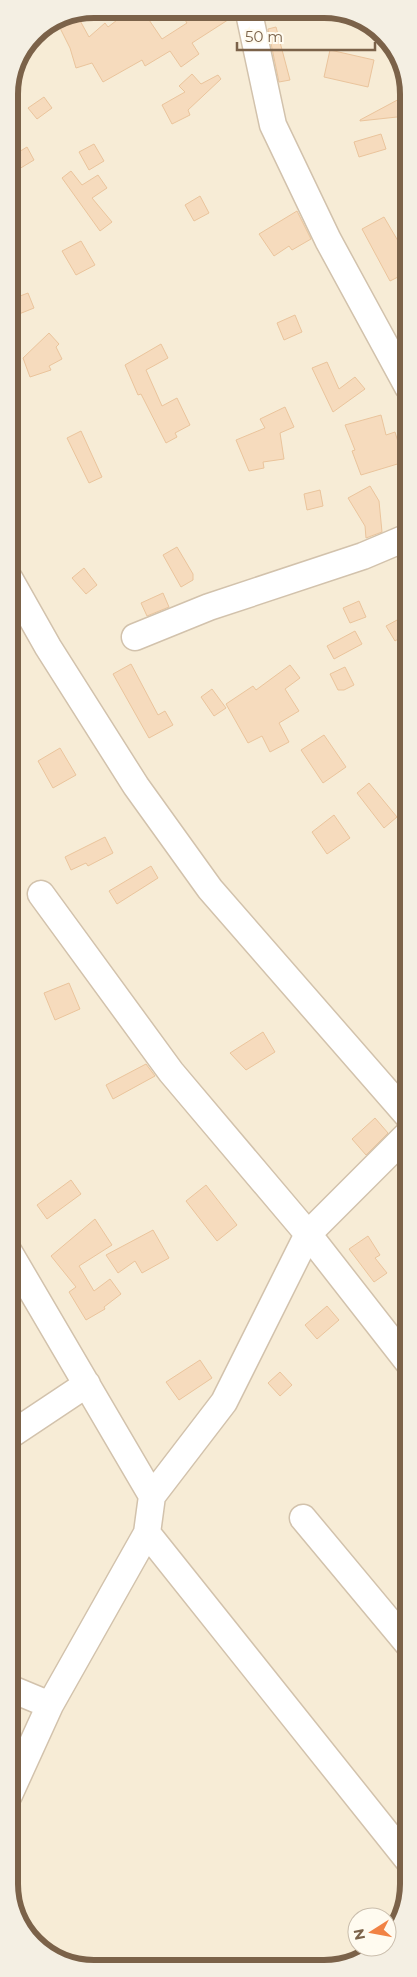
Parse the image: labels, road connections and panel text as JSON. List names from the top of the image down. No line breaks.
{"scale_bar":"50 m","north":"left"}
